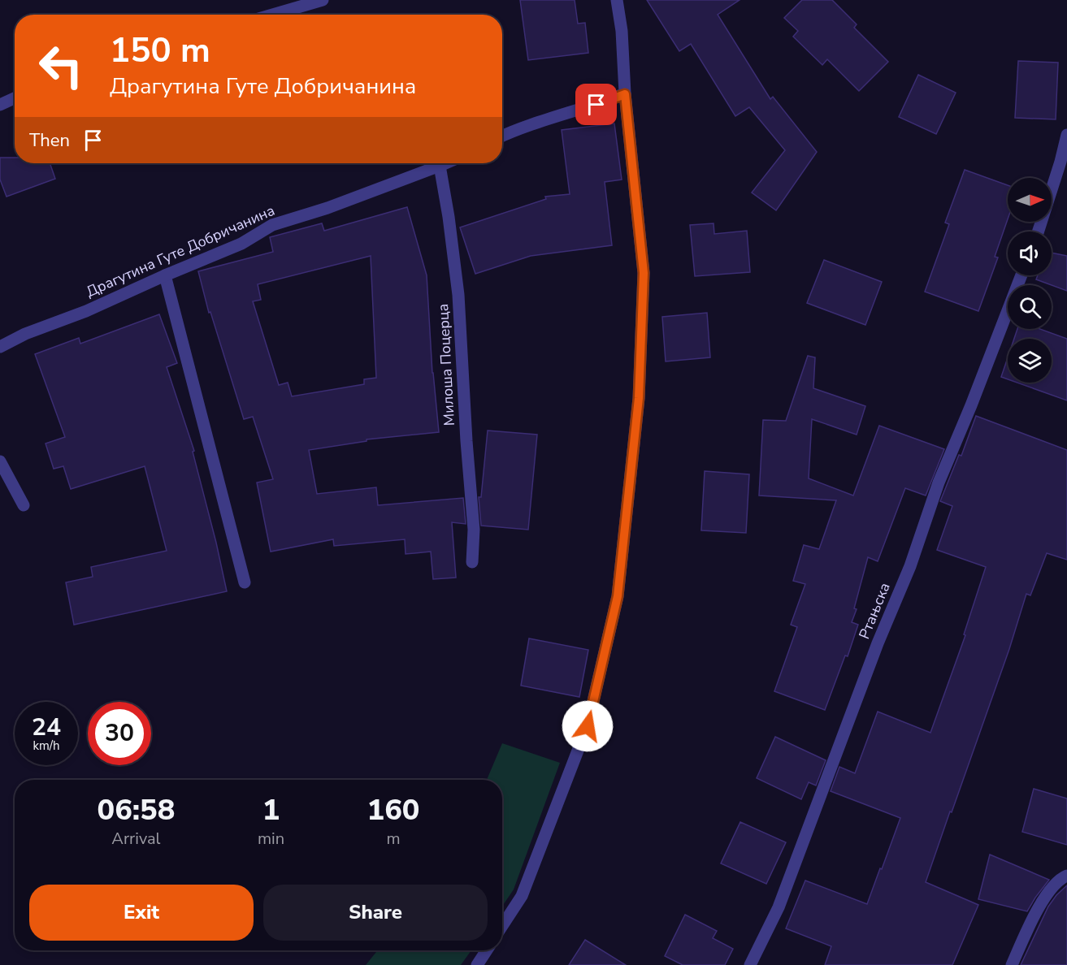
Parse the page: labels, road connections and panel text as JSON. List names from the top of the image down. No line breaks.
{"streets":{"street":["Драгутина Гуте Добричанина","Милоша Поцерца","Ртањска"]},"crossings":[["Драгутина Гуте Добричанина","Милоша Поцерца"]],"north":"right","page":{"turn":["150 m","Драгутина Гуте Добричанина"],"then":"Then","speed":"24 km/h","limit":"30","eta":["06:58","Arrival","1","min","160","m"],"buttons":["Exit","Share"]}}
